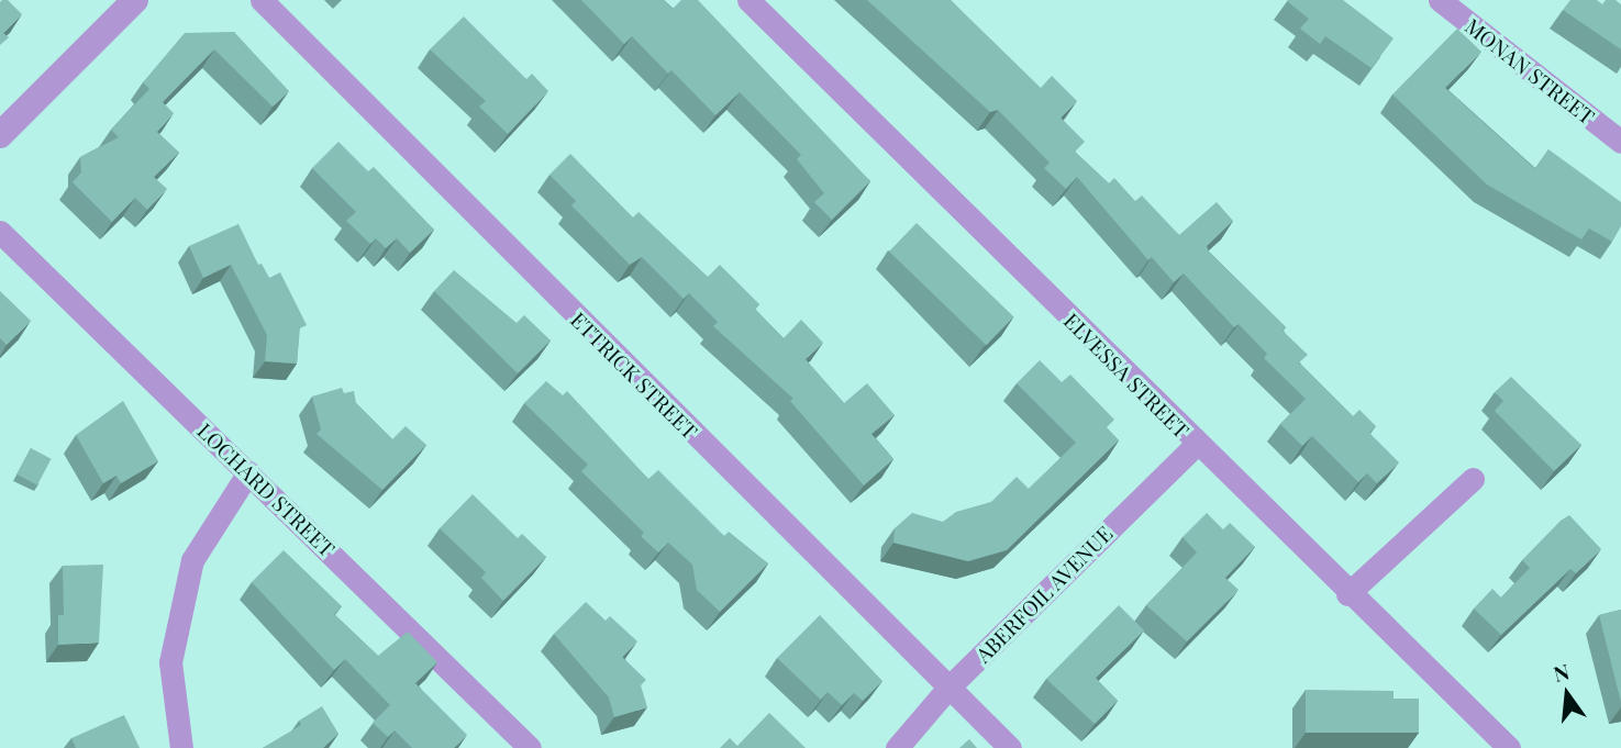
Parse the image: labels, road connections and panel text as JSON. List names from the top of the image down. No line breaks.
{"streets":{"street":["MONAN STREET","ETTRICK STREET","ELVESSA STREET","LOCHARD STREET","ABERFOIL AVENUE"]},"crossings":[["ETTRICK STREET","ABERFOIL AVENUE"],["ELVESSA STREET","ABERFOIL AVENUE"]],"north":"top"}
